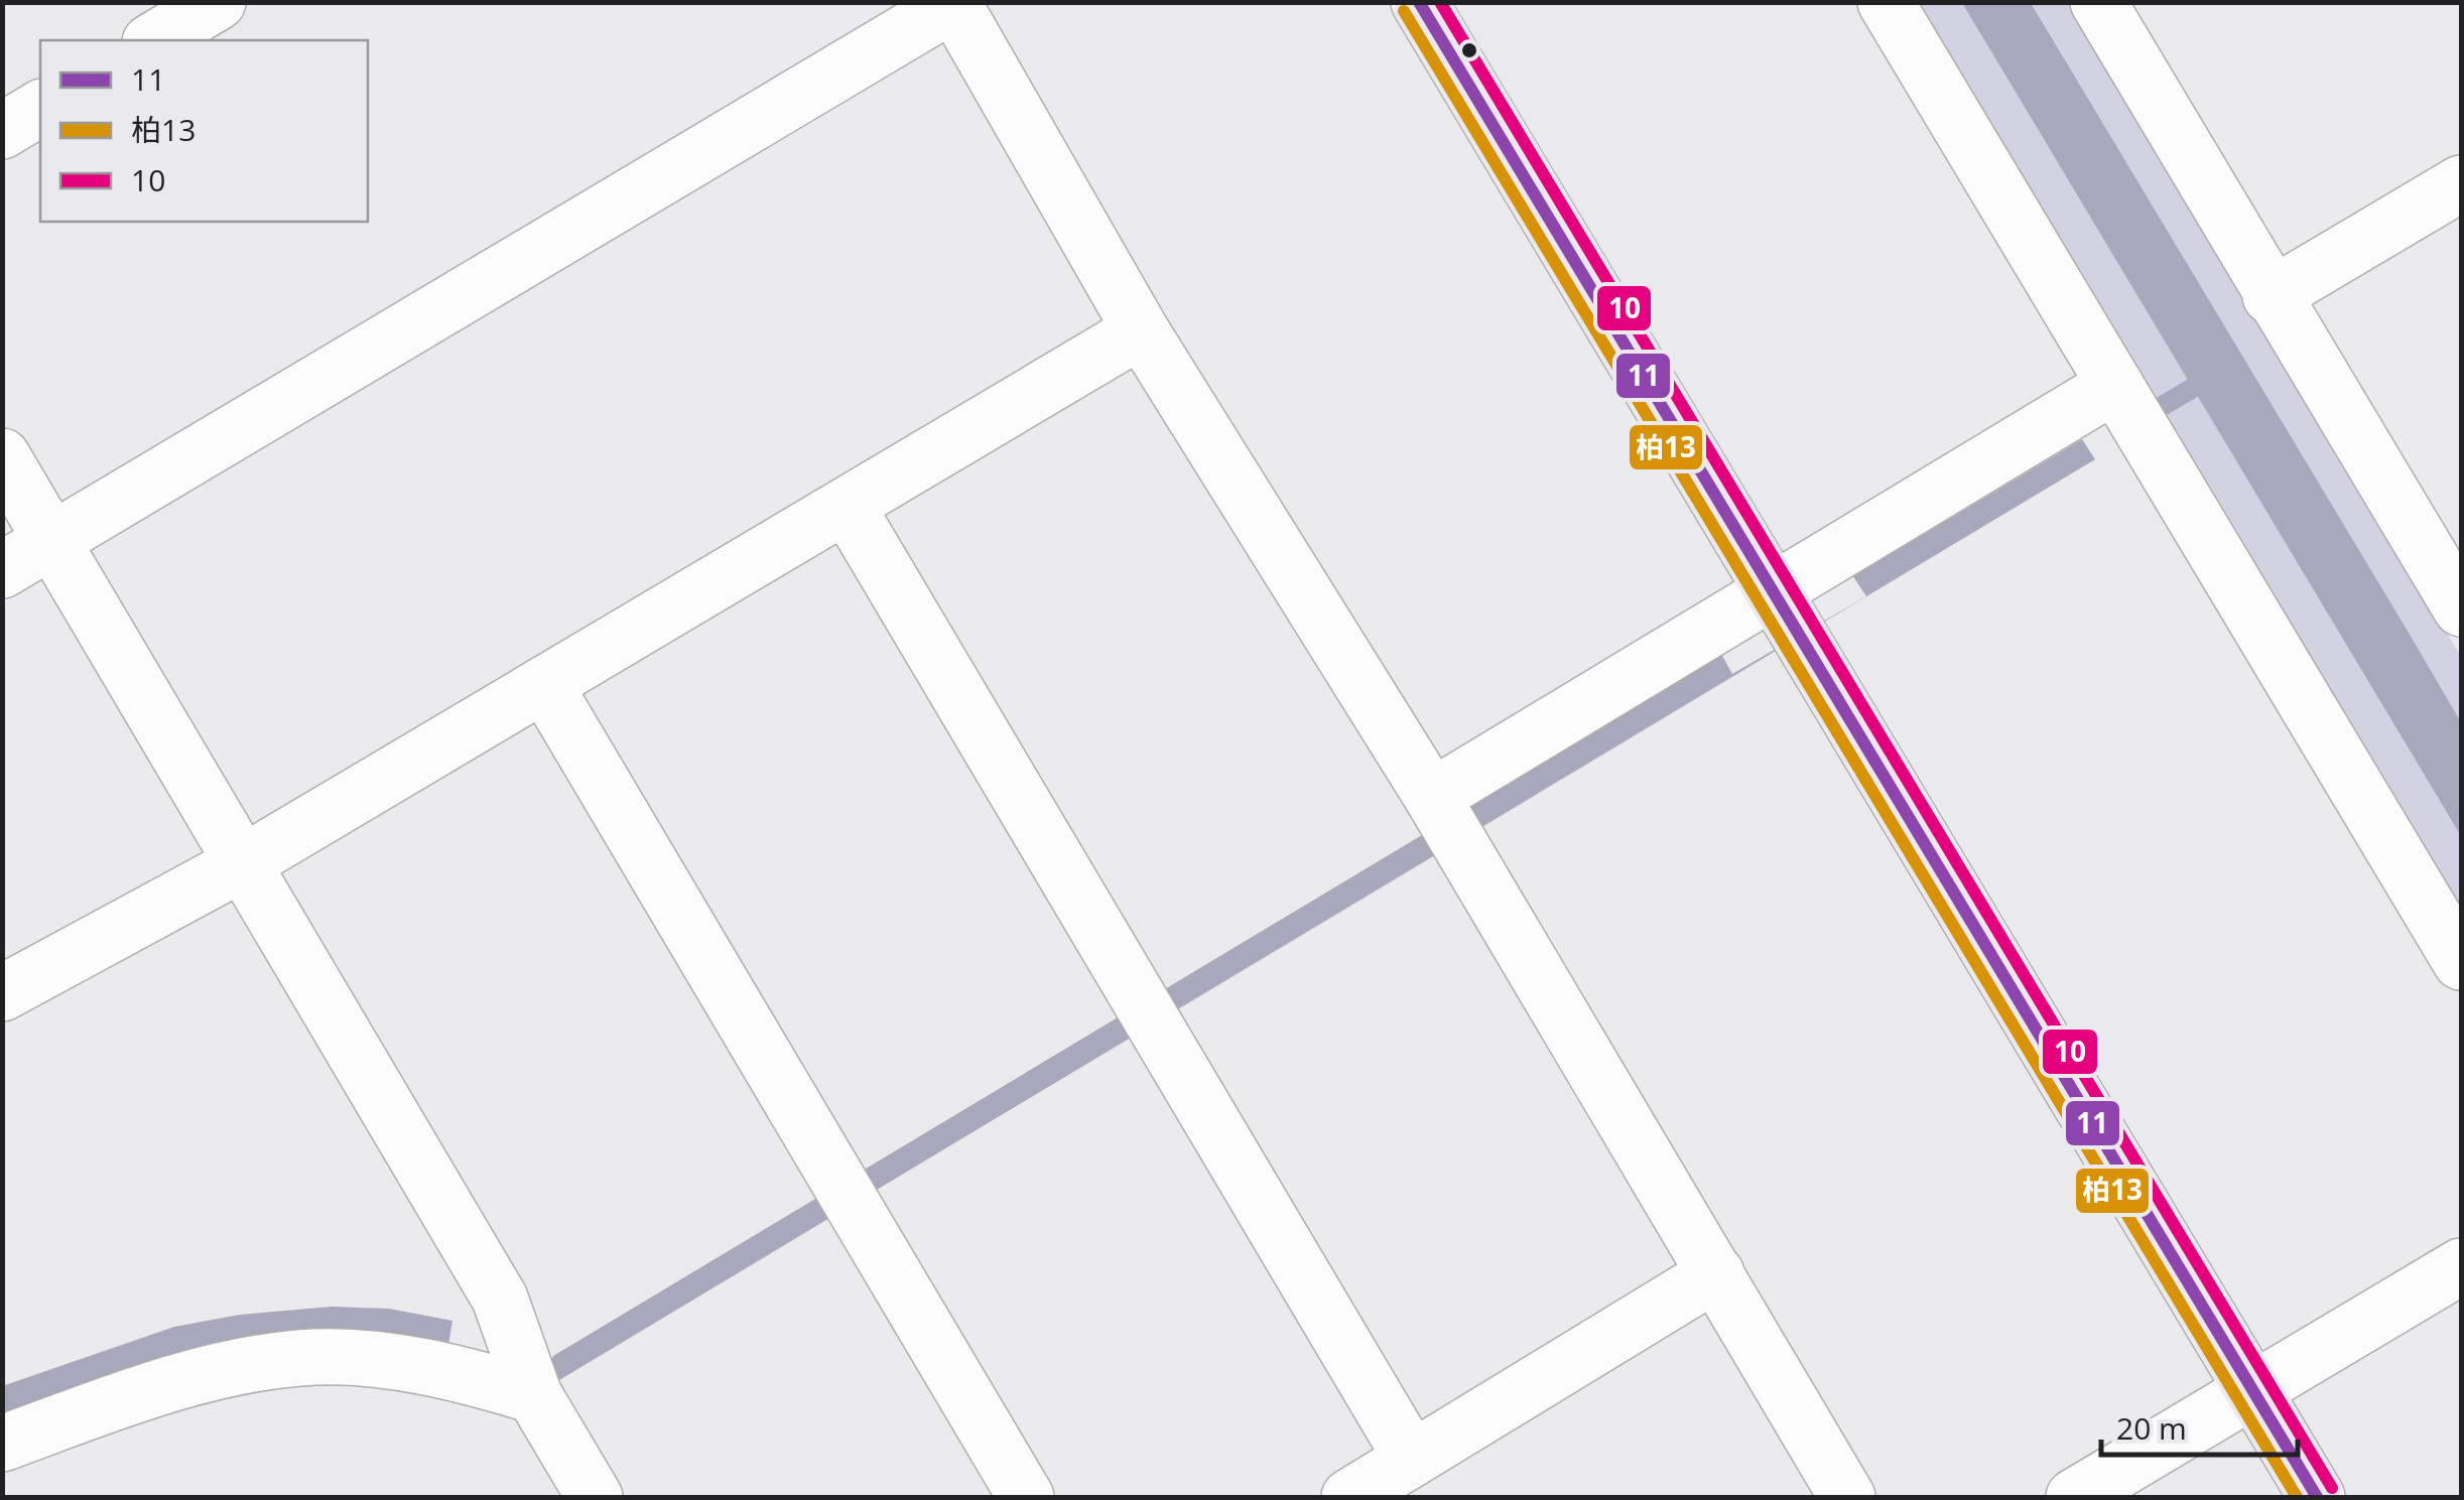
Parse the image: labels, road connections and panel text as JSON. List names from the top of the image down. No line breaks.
{"lines":["transit line 11","transit line 10","transit line 柏13"],"legend":["11","柏13","10"],"scale_bar":"20 m"}
